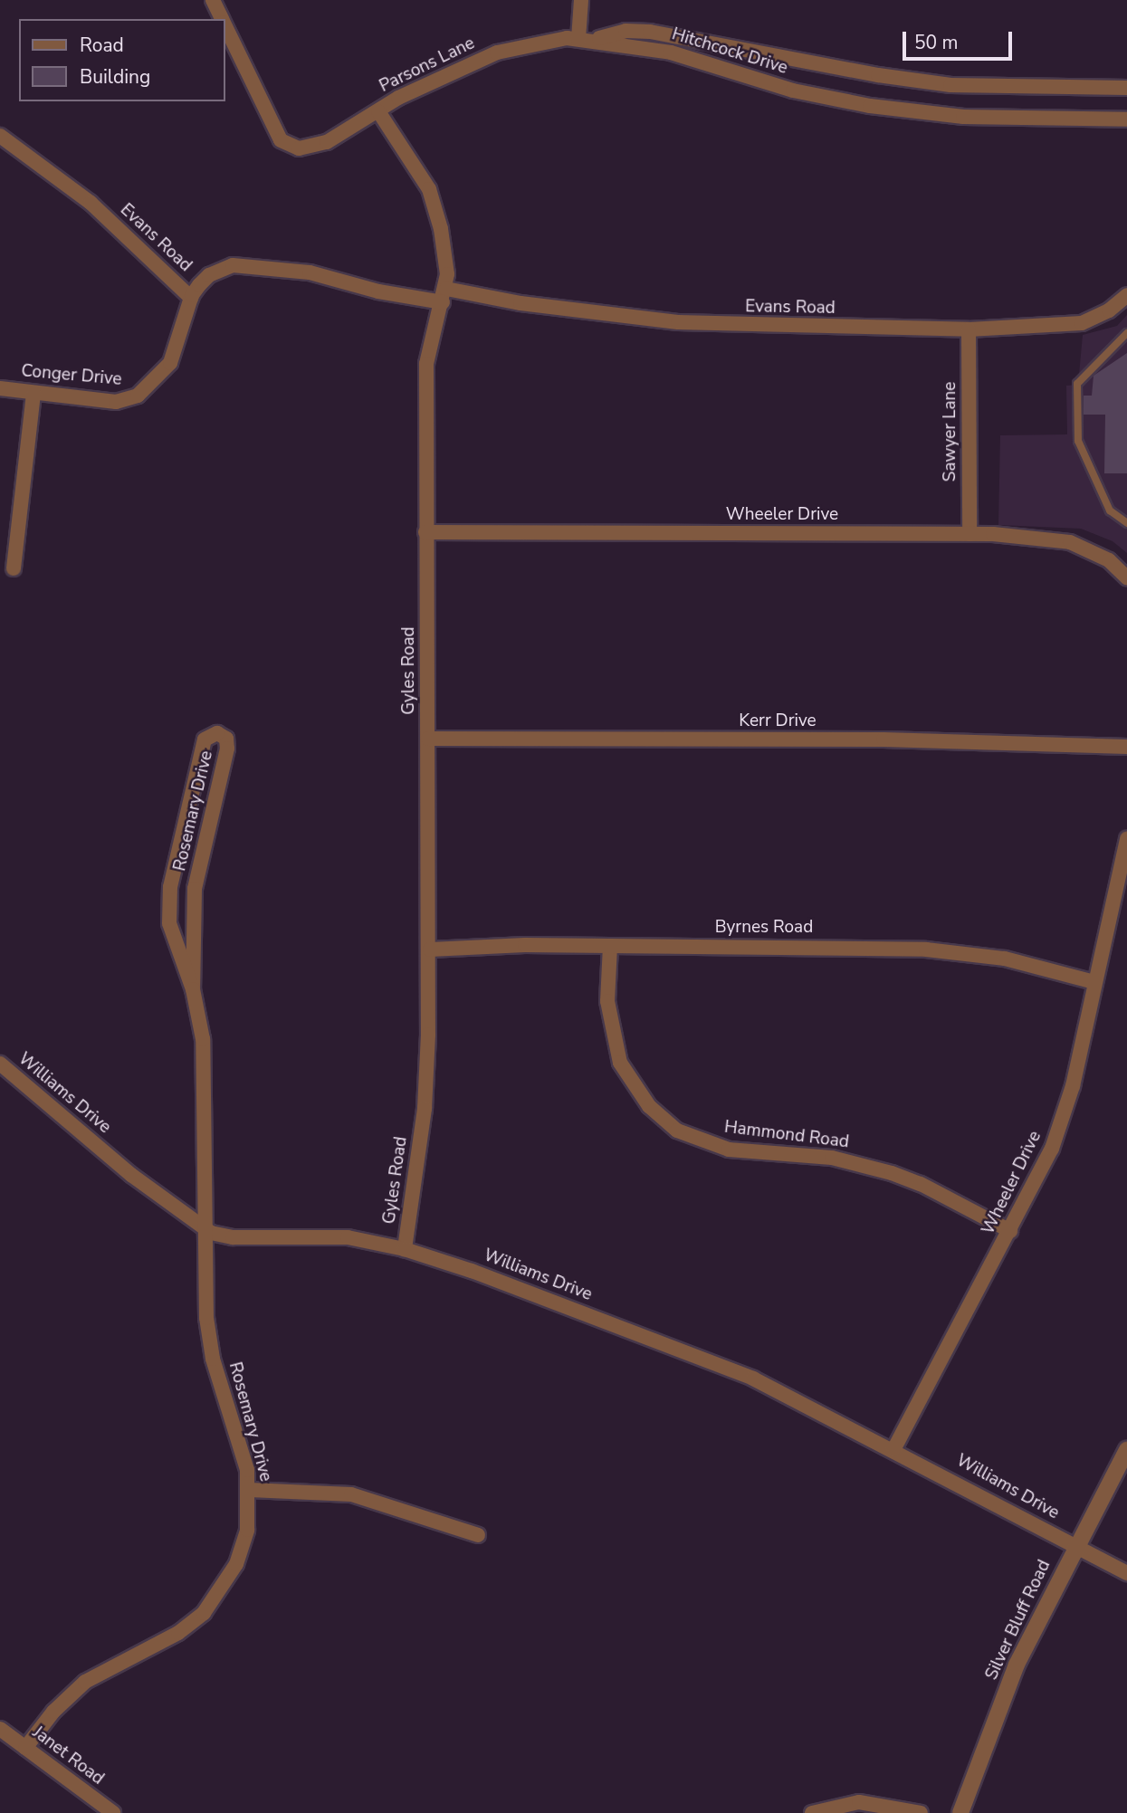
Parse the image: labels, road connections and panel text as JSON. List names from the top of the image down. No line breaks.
{"streets":{"street":["Hitchcock Drive","Parsons Lane","Evans Road","Conger Drive","Sawyer Lane","Wheeler Drive","Gyles Road","Kerr Drive","Rosemary Drive","Byrnes Road","Williams Drive","Hammond Road","Silver Bluff Road","Janet Road"]},"crossings":[["Hitchcock Drive","Parsons Lane"],["Parsons Lane","Gyles Road"],["Evans Road","Conger Drive"],["Evans Road","Sawyer Lane"],["Evans Road","Gyles Road"],["Sawyer Lane","Wheeler Drive"],["Wheeler Drive","Gyles Road"],["Wheeler Drive","Byrnes Road"],["Wheeler Drive","Williams Drive"],["Wheeler Drive","Hammond Road"],["Gyles Road","Kerr Drive"],["Gyles Road","Byrnes Road"],["Gyles Road","Williams Drive"],["Rosemary Drive","Williams Drive"],["Rosemary Drive","Janet Road"],["Byrnes Road","Hammond Road"],["Williams Drive","Silver Bluff Road"]],"legend":["Road","Building"],"scale_bar":"50 m"}
